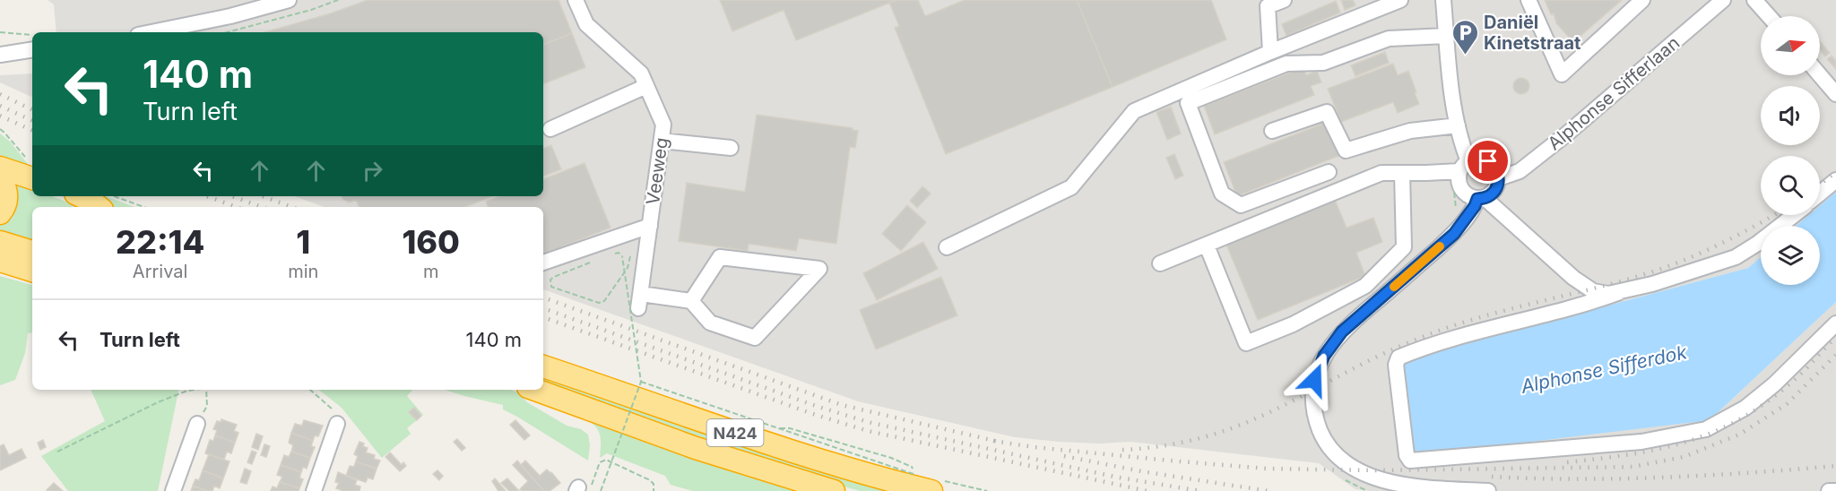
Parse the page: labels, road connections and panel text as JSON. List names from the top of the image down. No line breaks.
{"streets":{"highway":["N424"],"street":["Alphonse Sifferlaan","Veeweg"]},"water":["Alphonse Sifferdok"],"places":{"parking":["Daniël Kinetstraat"]},"north":"right","page":{"turn":["140 m","Turn left"],"eta":["22:14","Arrival","1","min","160","m"],"list":[{"name":"Turn left","value":"140 m"}]}}
